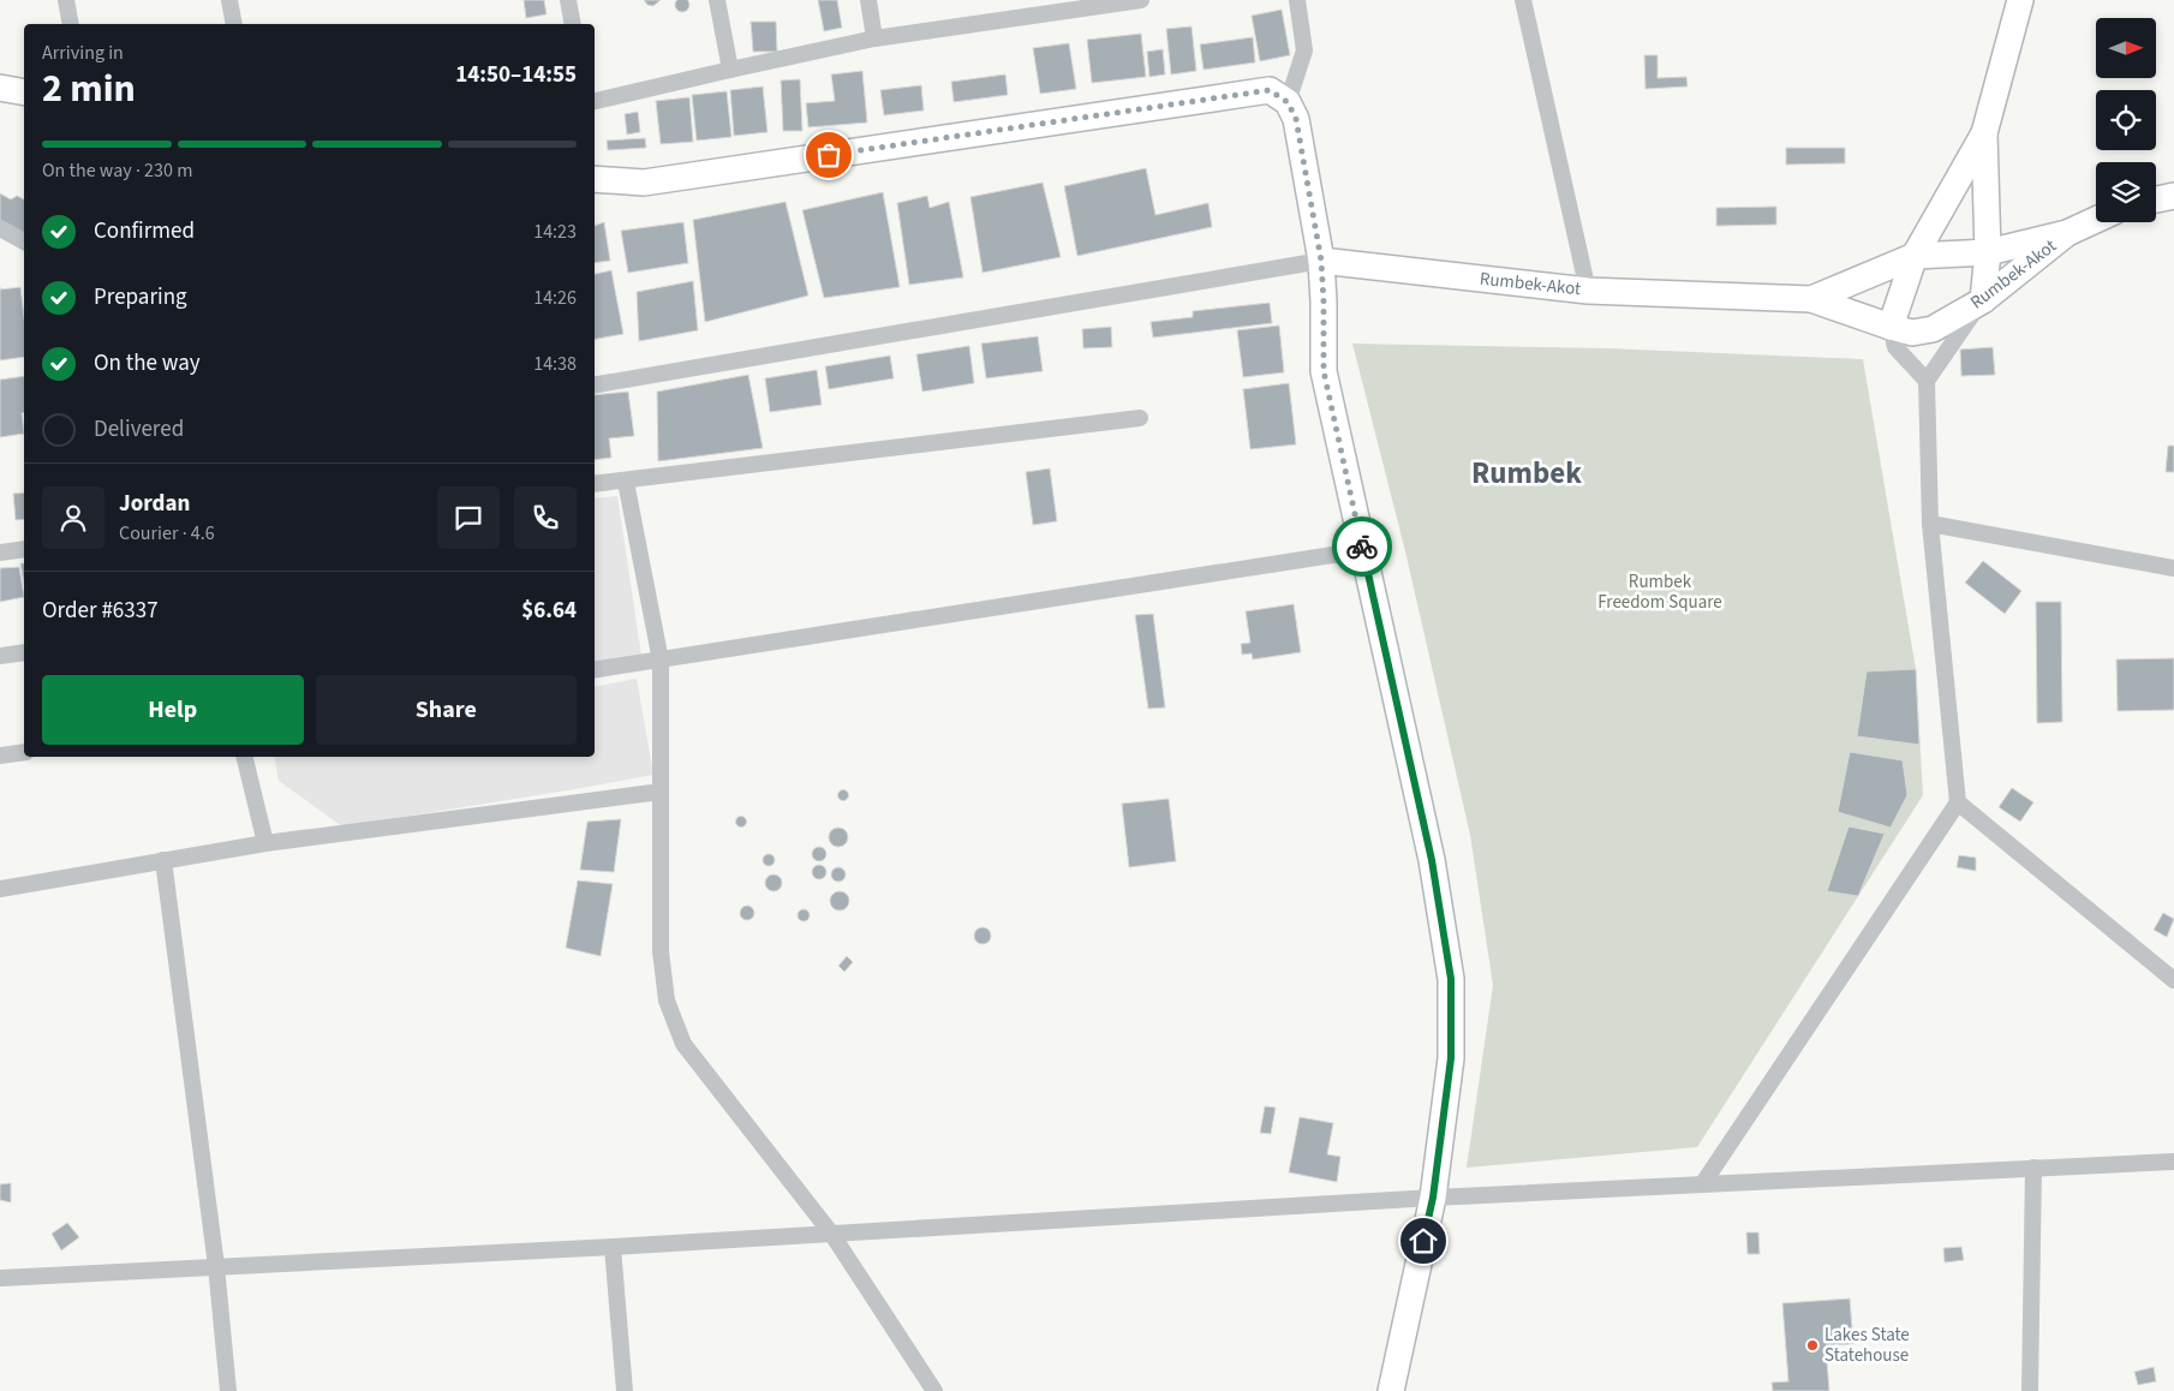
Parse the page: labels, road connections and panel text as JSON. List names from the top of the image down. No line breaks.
{"streets":{"main road":["Rumbek-Akot"]},"districts":["Rumbek"],"parks":["Rumbek Freedom Square"],"places":["Lakes State Statehouse"],"north":"right","page":{"heading":["2 min","Arriving in","14:50–14:55"],"panel":["Jordan","Courier · 4.6","Order #6337","$6.64"],"bar":"On the way · 230 m","list":[["Confirmed","14:23"],["Preparing","14:26"],["On the way","14:38"],"Delivered"],"buttons":["Help","Share"]}}
